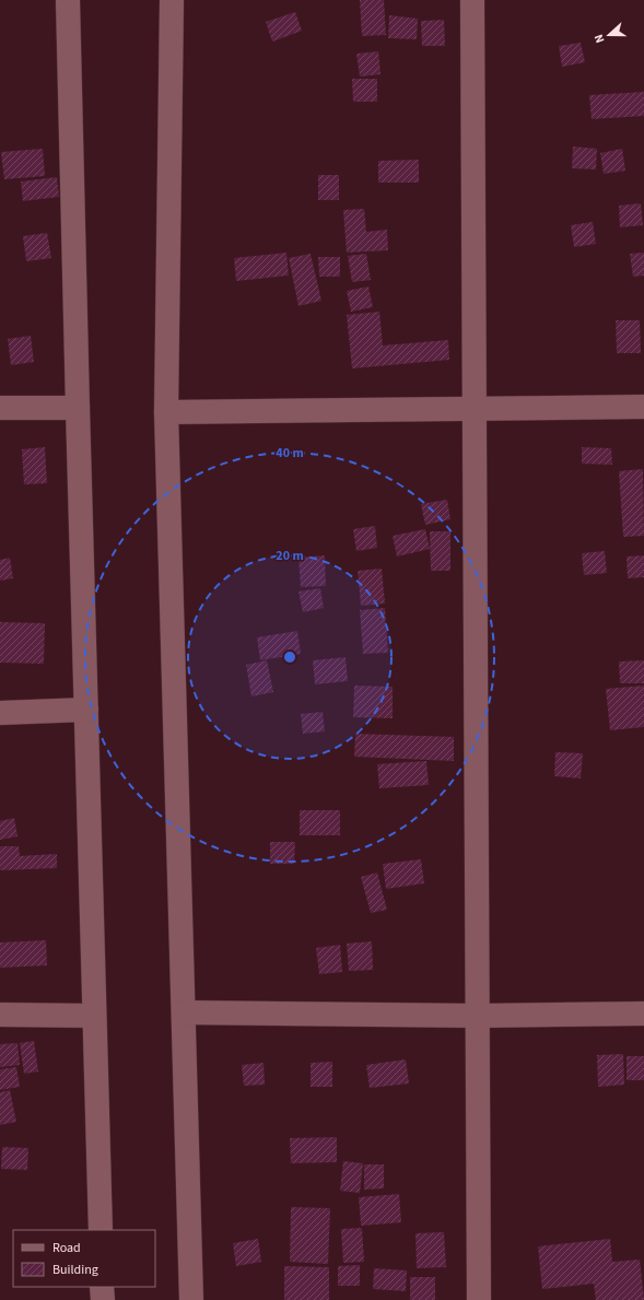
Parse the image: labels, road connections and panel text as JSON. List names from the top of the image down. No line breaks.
{"legend":["Road","Building"],"north":"left","rings":["40 m","20 m"]}
